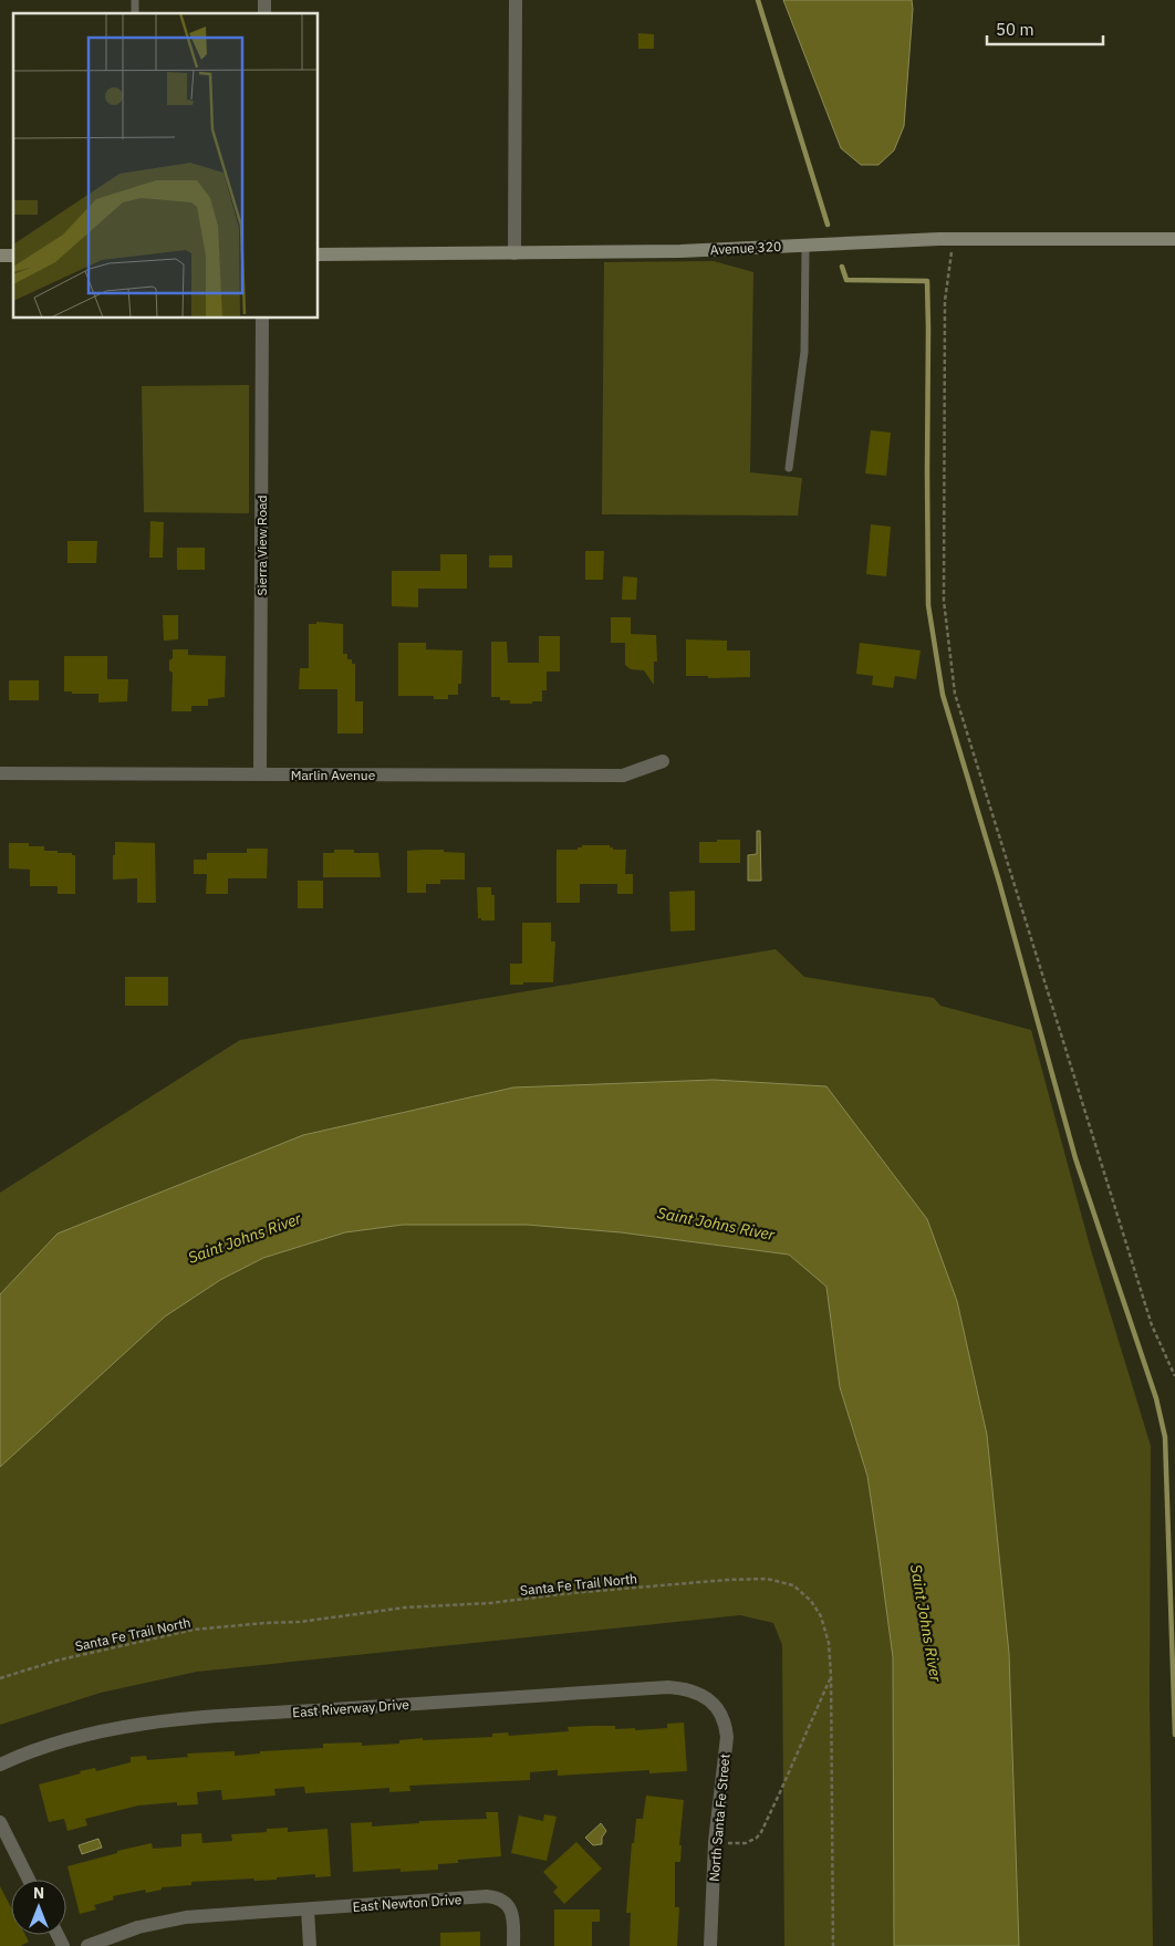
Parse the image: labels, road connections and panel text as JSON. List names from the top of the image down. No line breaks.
{"streets":{"street":["Avenue 320","Sierra View Road","Marlin Avenue","East Riverway Drive","North Santa Fe Street","East Newton Drive"],"path":["Santa Fe Trail North"]},"crossings":[["Sierra View Road","Marlin Avenue"],["East Riverway Drive","North Santa Fe Street"]],"water":["Saint Johns River"],"scale_bar":"50 m","north":"top"}
